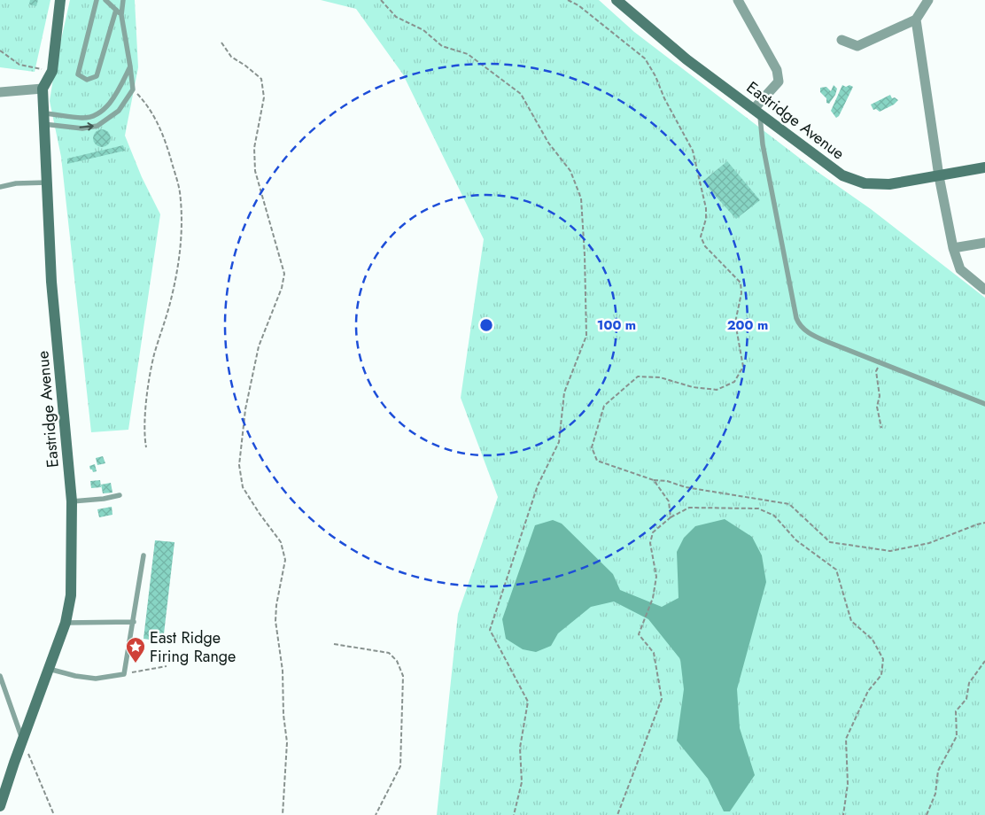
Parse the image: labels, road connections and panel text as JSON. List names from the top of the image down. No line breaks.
{"streets":{"street":["Eastridge Avenue"]},"places":{"place":["East Ridge Firing Range"]},"rings":["100 m","200 m"]}
